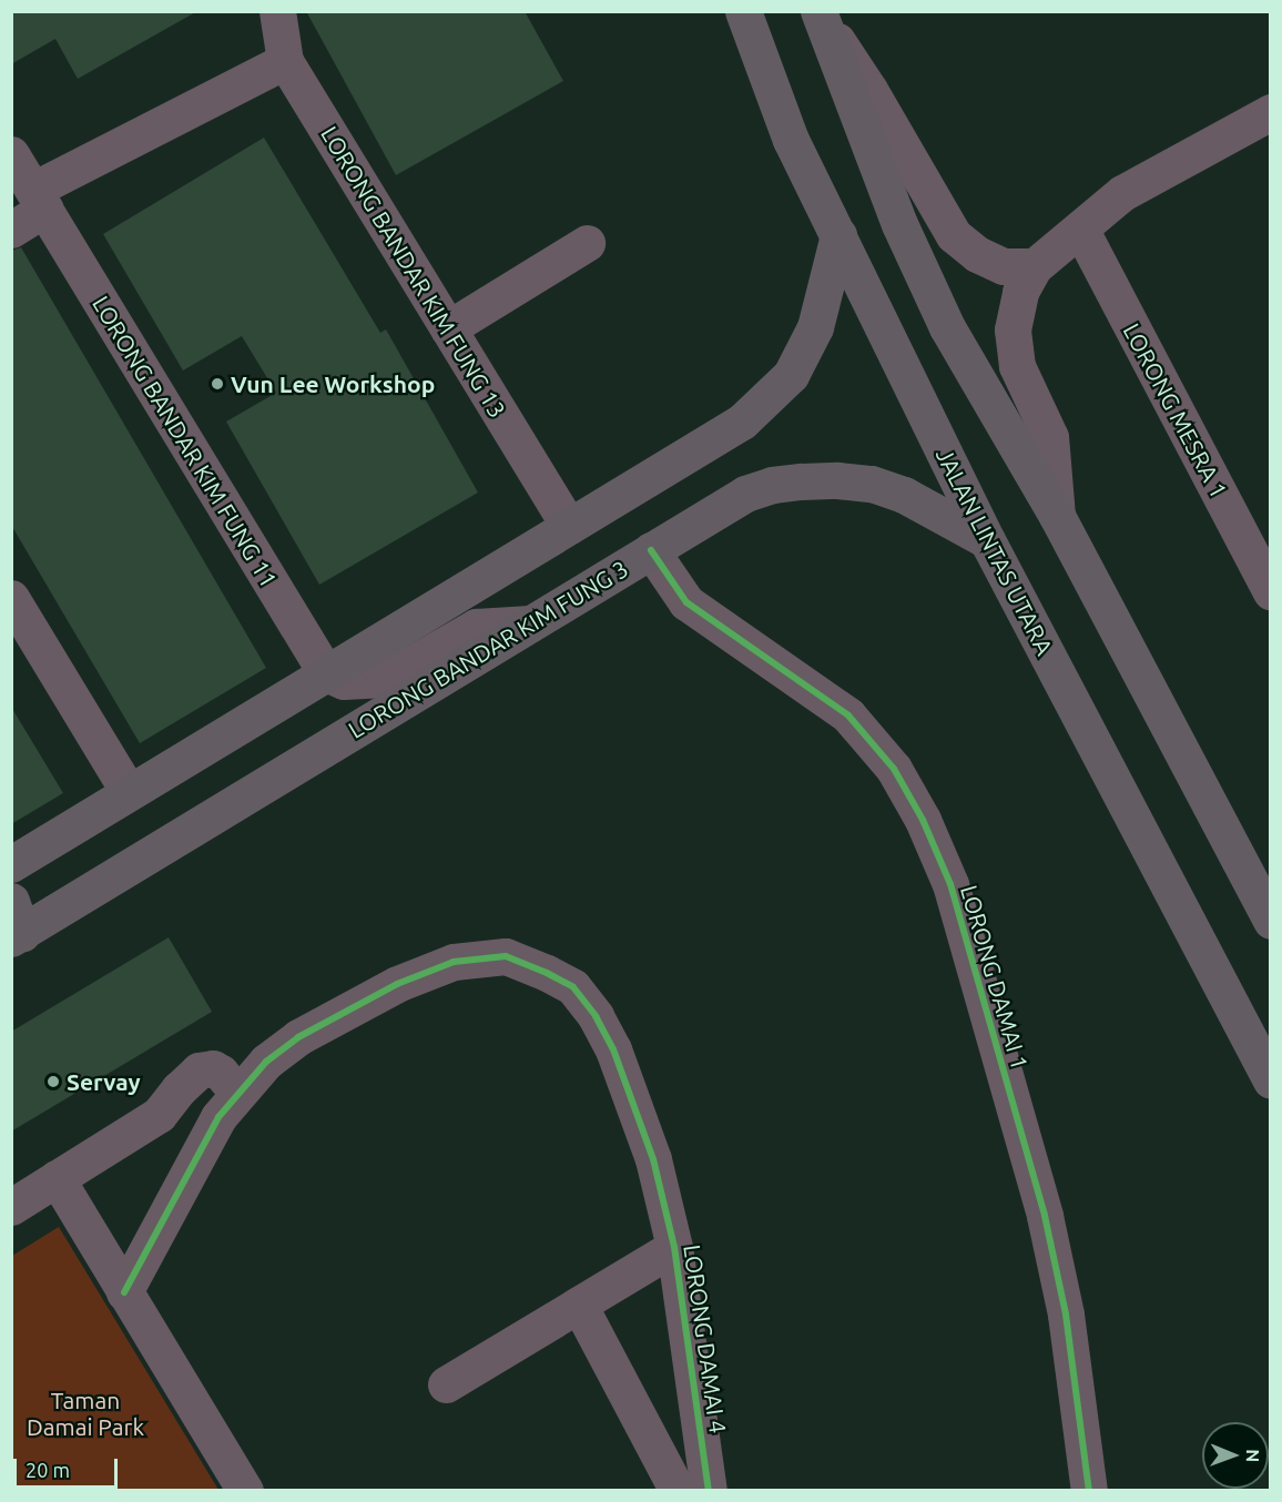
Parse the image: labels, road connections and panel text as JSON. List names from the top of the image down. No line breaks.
{"streets":{"main road":["JALAN LINTAS UTARA","LORONG BANDAR KIM FUNG 3"],"street":["LORONG BANDAR KIM FUNG 13","LORONG MESRA 1","LORONG BANDAR KIM FUNG 11","LORONG DAMAI 1","LORONG DAMAI 4"]},"crossings":[["JALAN LINTAS UTARA","LORONG BANDAR KIM FUNG 3"],["LORONG BANDAR KIM FUNG 3","LORONG DAMAI 1"]],"parks":["Taman Damai Park"],"places":["Vun Lee Workshop","Servay"],"scale_bar":"20 m","north":"right"}
